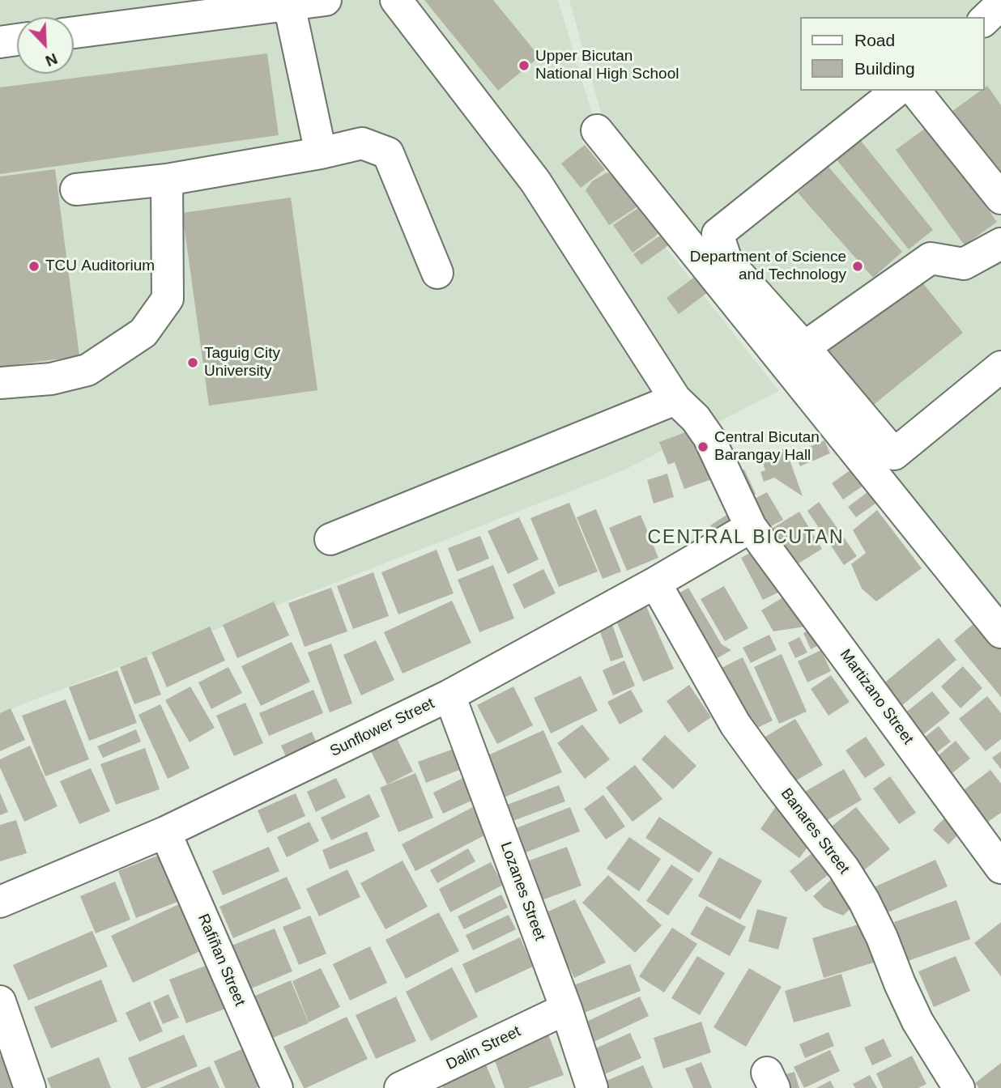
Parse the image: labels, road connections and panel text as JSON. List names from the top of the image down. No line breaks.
{"streets":{"street":["Martizano Street","Sunflower Street","Banares Street","Lozanes Street","Rafiñan Street","Dalin Street"]},"crossings":[["Martizano Street","Sunflower Street"],["Sunflower Street","Banares Street"],["Sunflower Street","Lozanes Street"],["Sunflower Street","Rafiñan Street"],["Lozanes Street","Dalin Street"]],"districts":["CENTRAL BICUTAN"],"places":["Upper Bicutan National High School","TCU Auditorium","Department of Science and Technology","Taguig City University","Central Bicutan Barangay Hall"],"legend":["Road","Building"],"north":"bottom right"}
